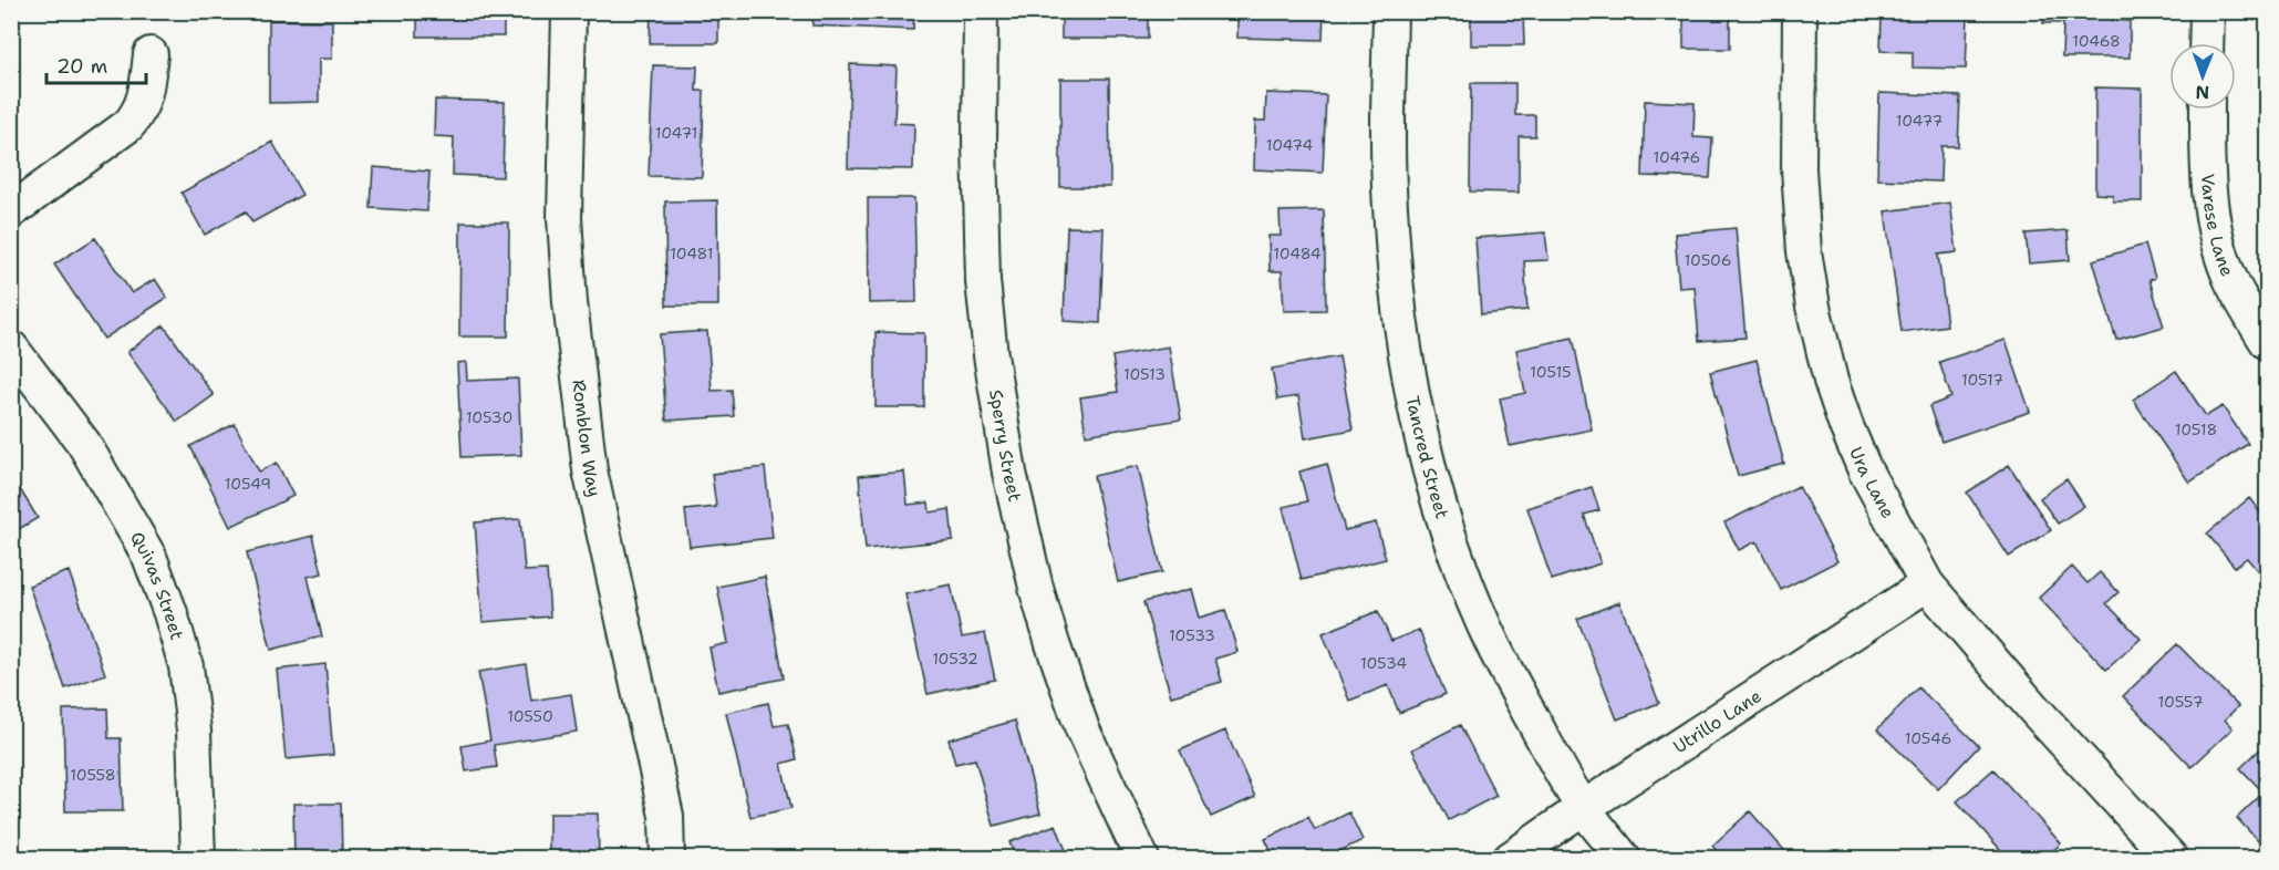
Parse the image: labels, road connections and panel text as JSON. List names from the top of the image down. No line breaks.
{"streets":{"street":["Varese Lane","Romblon Way","Sperry Street","Tancred Street","Ura Lane","Quivas Street","Utrillo Lane"]},"crossings":[["Tancred Street","Utrillo Lane"],["Ura Lane","Utrillo Lane"]],"house_numbers":["10468","10477","10471","10474","10476","10481","10484","10506","10515","10513","10517","10530","10518","10549","10533","10532","10534","10557","10550","10546","10558"],"scale_bar":"20 m","north":"bottom"}
